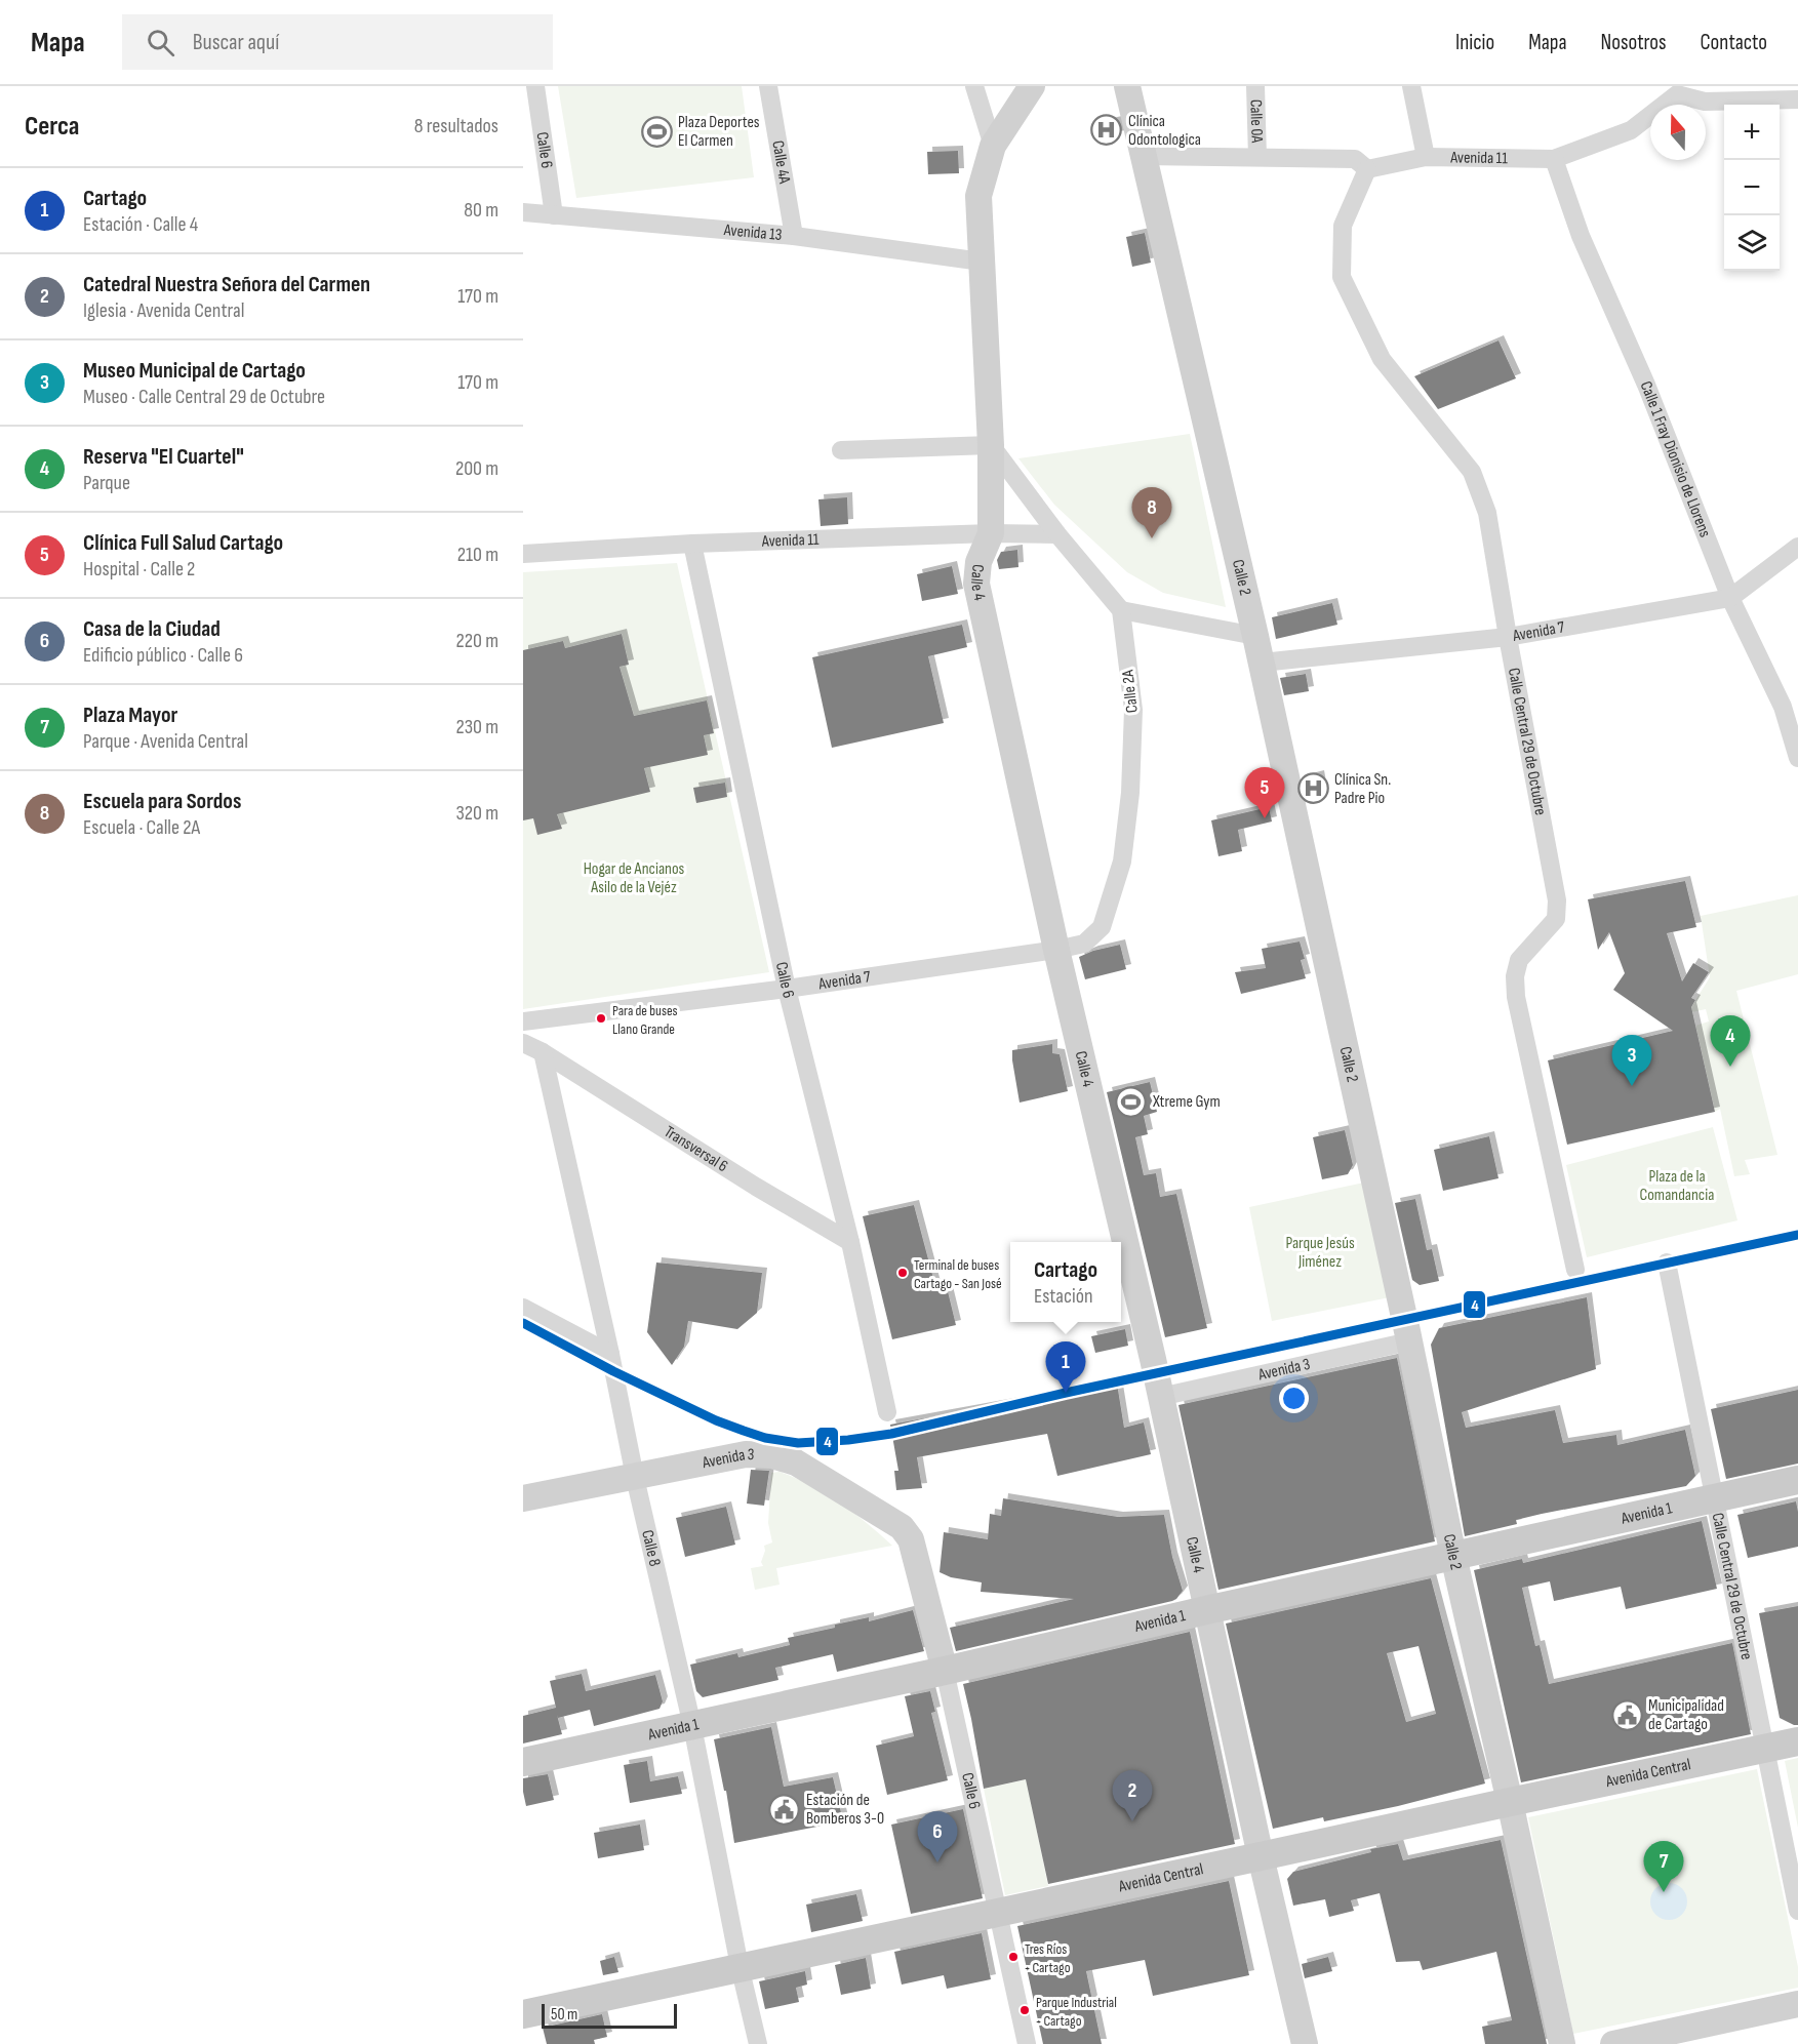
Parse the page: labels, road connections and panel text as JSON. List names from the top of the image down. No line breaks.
{"streets":{"main road":["Avenida 1","Avenida Central"],"street":["Calle 0A","Calle 6","Avenida 11","Calle 4A","Avenida 13","Calle 1 Fray Dionisio de Llorens","Calle 2","Calle 4","Avenida 7","Calle 2A","Calle Central 29 de Octubre","Transversal 6","Avenida 3","Calle 8"]},"crossings":[["Calle 6","Avenida 11"],["Calle 6","Avenida 13"],["Calle 6","Avenida 7"],["Calle 6","Transversal 6"],["Calle 6","Avenida 3"],["Calle 6","Avenida 1"],["Calle 6","Avenida Central"],["Avenida 11","Calle 1 Fray Dionisio de Llorens"],["Avenida 11","Calle 4"],["Avenida 11","Calle Central 29 de Octubre"],["Calle 4A","Avenida 13"],["Avenida 13","Calle 4"],["Calle 1 Fray Dionisio de Llorens","Avenida 7"],["Calle 2","Avenida 7"],["Calle 2","Avenida 3"],["Calle 2","Avenida 1"],["Calle 2","Avenida Central"],["Calle 4","Avenida 7"],["Calle 4","Calle 2A"],["Calle 4","Avenida 3"],["Calle 4","Avenida 1"],["Calle 4","Avenida Central"],["Avenida 7","Calle 2A"],["Avenida 7","Calle Central 29 de Octubre"],["Calle Central 29 de Octubre","Avenida 1"],["Calle Central 29 de Octubre","Avenida Central"],["Transversal 6","Calle 8"],["Avenida 3","Calle 8"],["Avenida 1","Calle 8"],["Calle 8","Avenida Central"]],"parks":["Hogar de Ancianos Asilo de la Vejéz","Plaza de la Comandancia","Parque Jesús Jiménez"],"places":{"hospital":["Clínica Odontologica","Clínica Sn. Padre Pio"],"sports":["Plaza Deportes El Carmen","Xtreme Gym"],"other":["Para de buses Llano Grande","Terminal de buses Cartago - San José","Tres Ríos - Cartago","Parque Industrial - Cartago"],"public building":["Municipalidad de Cartago","Estación de Bomberos 3-0"]},"lines":["rail line 4"],"scale_bar":"50 m","north":"top","page":{"header":"Mapa","search":"Buscar aquí","nav":["Inicio","Mapa","Nosotros","Contacto"],"heading":["Cerca","8 resultados"],"map_buttons":["+","−"],"list":[{"mark":"1","name":"Cartago","note":"Estación · Calle 4","value":"80 m"},{"mark":"2","name":"Catedral Nuestra Señora del Carmen","note":"Iglesia · Avenida Central","value":"170 m"},{"mark":"3","name":"Museo Municipal de Cartago","note":"Museo · Calle Central 29 de Octubre","value":"170 m"},{"mark":"4","name":"Reserva \"El Cuartel\"","note":"Parque","value":"200 m"},{"mark":"5","name":"Clínica Full Salud Cartago","note":"Hospital · Calle 2","value":"210 m"},{"mark":"6","name":"Casa de la Ciudad","note":"Edificio público · Calle 6","value":"220 m"},{"mark":"7","name":"Plaza Mayor","note":"Parque · Avenida Central","value":"230 m"},{"mark":"8","name":"Escuela para Sordos","note":"Escuela · Calle 2A","value":"320 m"}],"pins":["8","5","4","3","1","2","6","7"],"popup":["Cartago","Estación"],"scale":"50 m"}}
